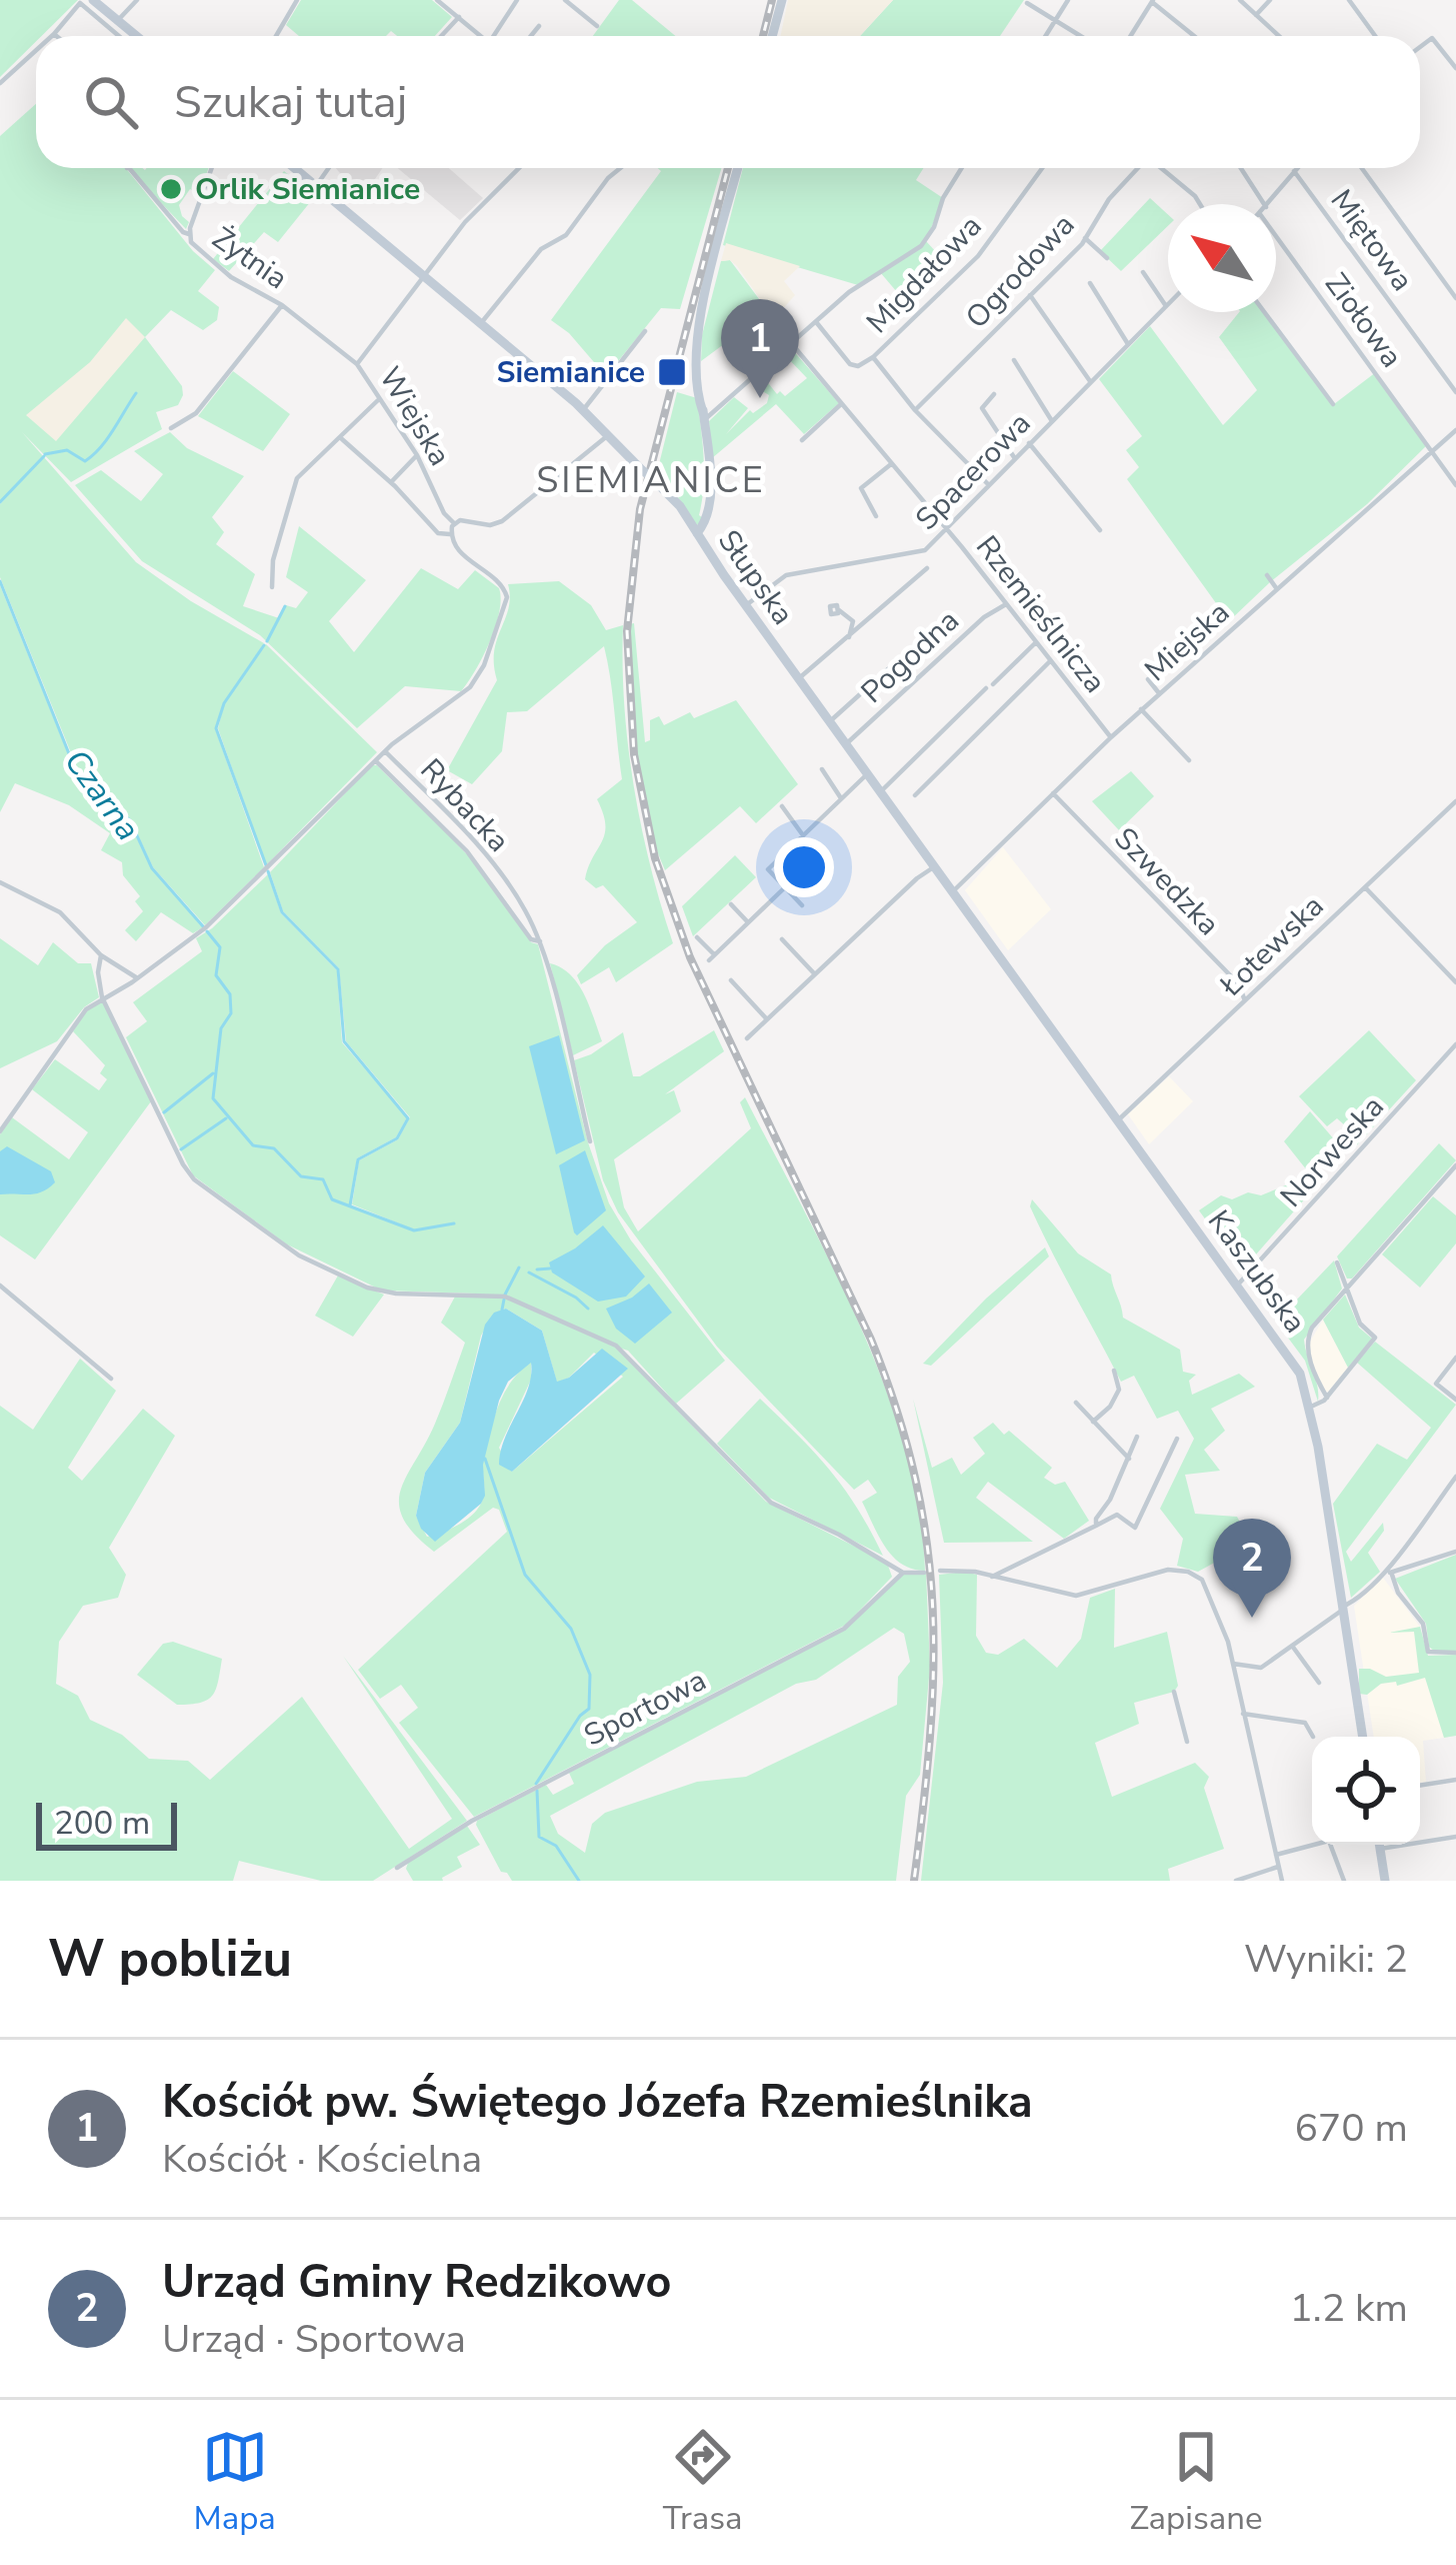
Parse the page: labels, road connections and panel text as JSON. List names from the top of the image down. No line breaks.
{"streets":{"main road":["Słupska","Kaszubska"],"street":["Miętowa","Żytnia","Ogrodowa","Migdałowa","Ziołowa","Wiejska","Spacerowa","Rzemieślnicza","Miejska","Pogodna","Rybacka","Szwedzka","Łotewska","Norweska","Sportowa"]},"crossings":[["Żytnia","Wiejska"],["Ziołowa","Miejska"],["Wiejska","Słupska"],["Spacerowa","Słupska"],["Spacerowa","Rzemieślnicza"],["Słupska","Miejska"],["Słupska","Pogodna"],["Słupska","Kaszubska"],["Rzemieślnicza","Miejska"],["Rzemieślnicza","Pogodna"],["Miejska","Szwedzka"],["Miejska","Kaszubska"],["Szwedzka","Łotewska"],["Łotewska","Kaszubska"],["Norweska","Kaszubska"]],"districts":["SIEMIANICE"],"water":["Czarna"],"places":{"other":["Orlik Siemianice"],"transit":["Siemianice"]},"scale_bar":"200 m","north":"top left","page":{"search":"Szukaj tutaj","pins":["1","2"],"scale":"200 m","heading":["W pobliżu","Wyniki: 2"],"list":[{"mark":"1","name":"Kościół pw. Świętego Józefa Rzemieślnika","note":"Kościół · Kościelna","value":"670 m"},{"mark":"2","name":"Urząd Gminy Redzikowo","note":"Urząd · Sportowa","value":"1.2 km"}],"nav":["Mapa","Trasa","Zapisane"]}}
